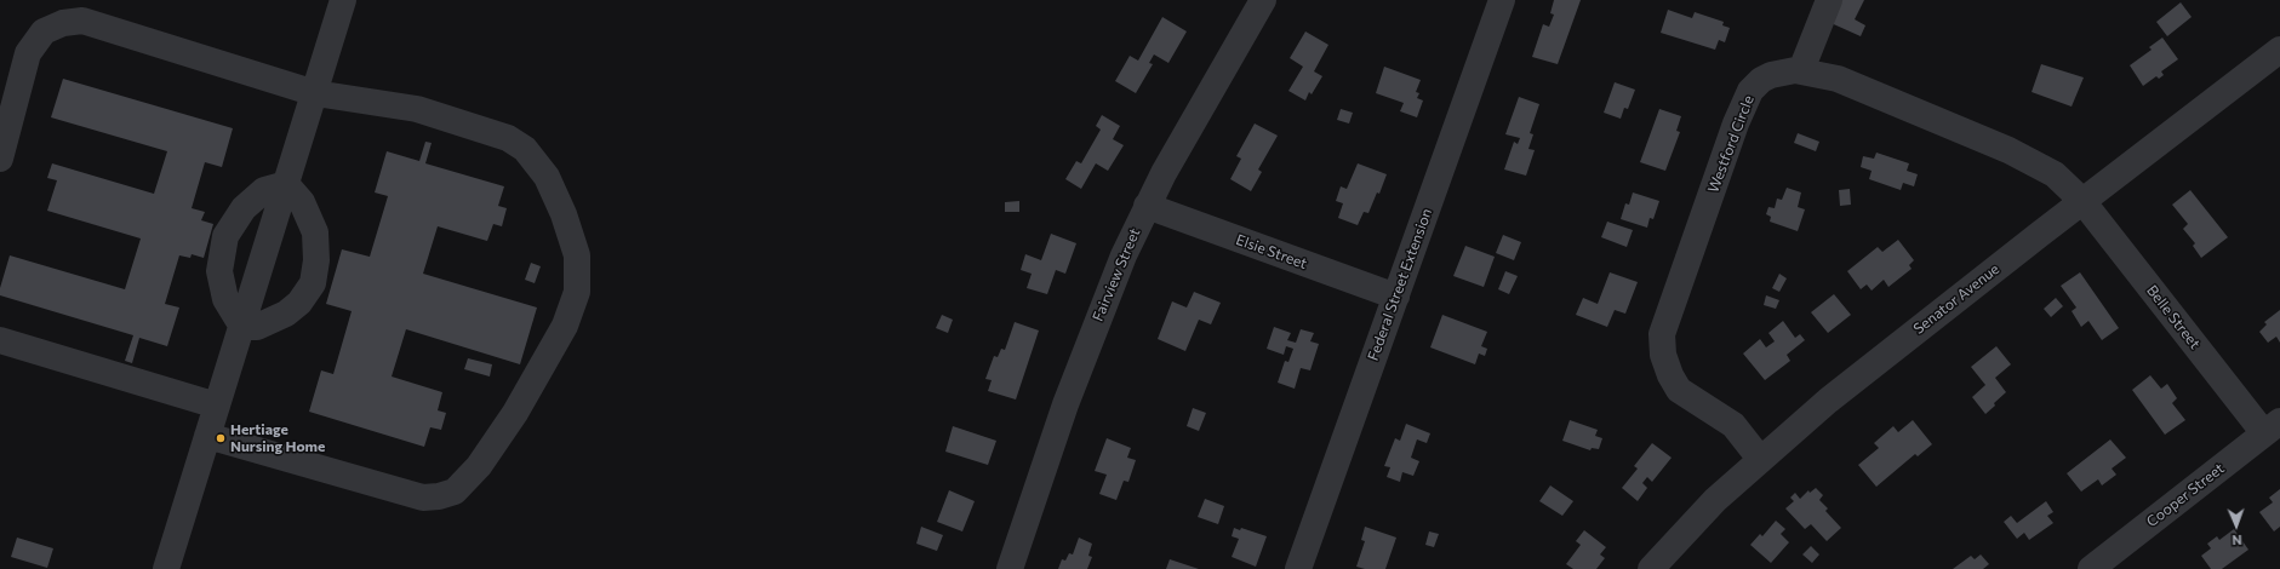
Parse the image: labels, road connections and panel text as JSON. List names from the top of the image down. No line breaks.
{"streets":{"street":["Westford Circle","Elsie Street","Fairview Street","Federal Street Extension","Senator Avenue","Belle Street","Cooper Street"]},"crossings":[["Westford Circle","Senator Avenue"],["Westford Circle","Belle Street"],["Elsie Street","Fairview Street"],["Elsie Street","Federal Street Extension"],["Senator Avenue","Belle Street"],["Belle Street","Cooper Street"]],"places":["Hertiage Nursing Home"],"north":"bottom"}
